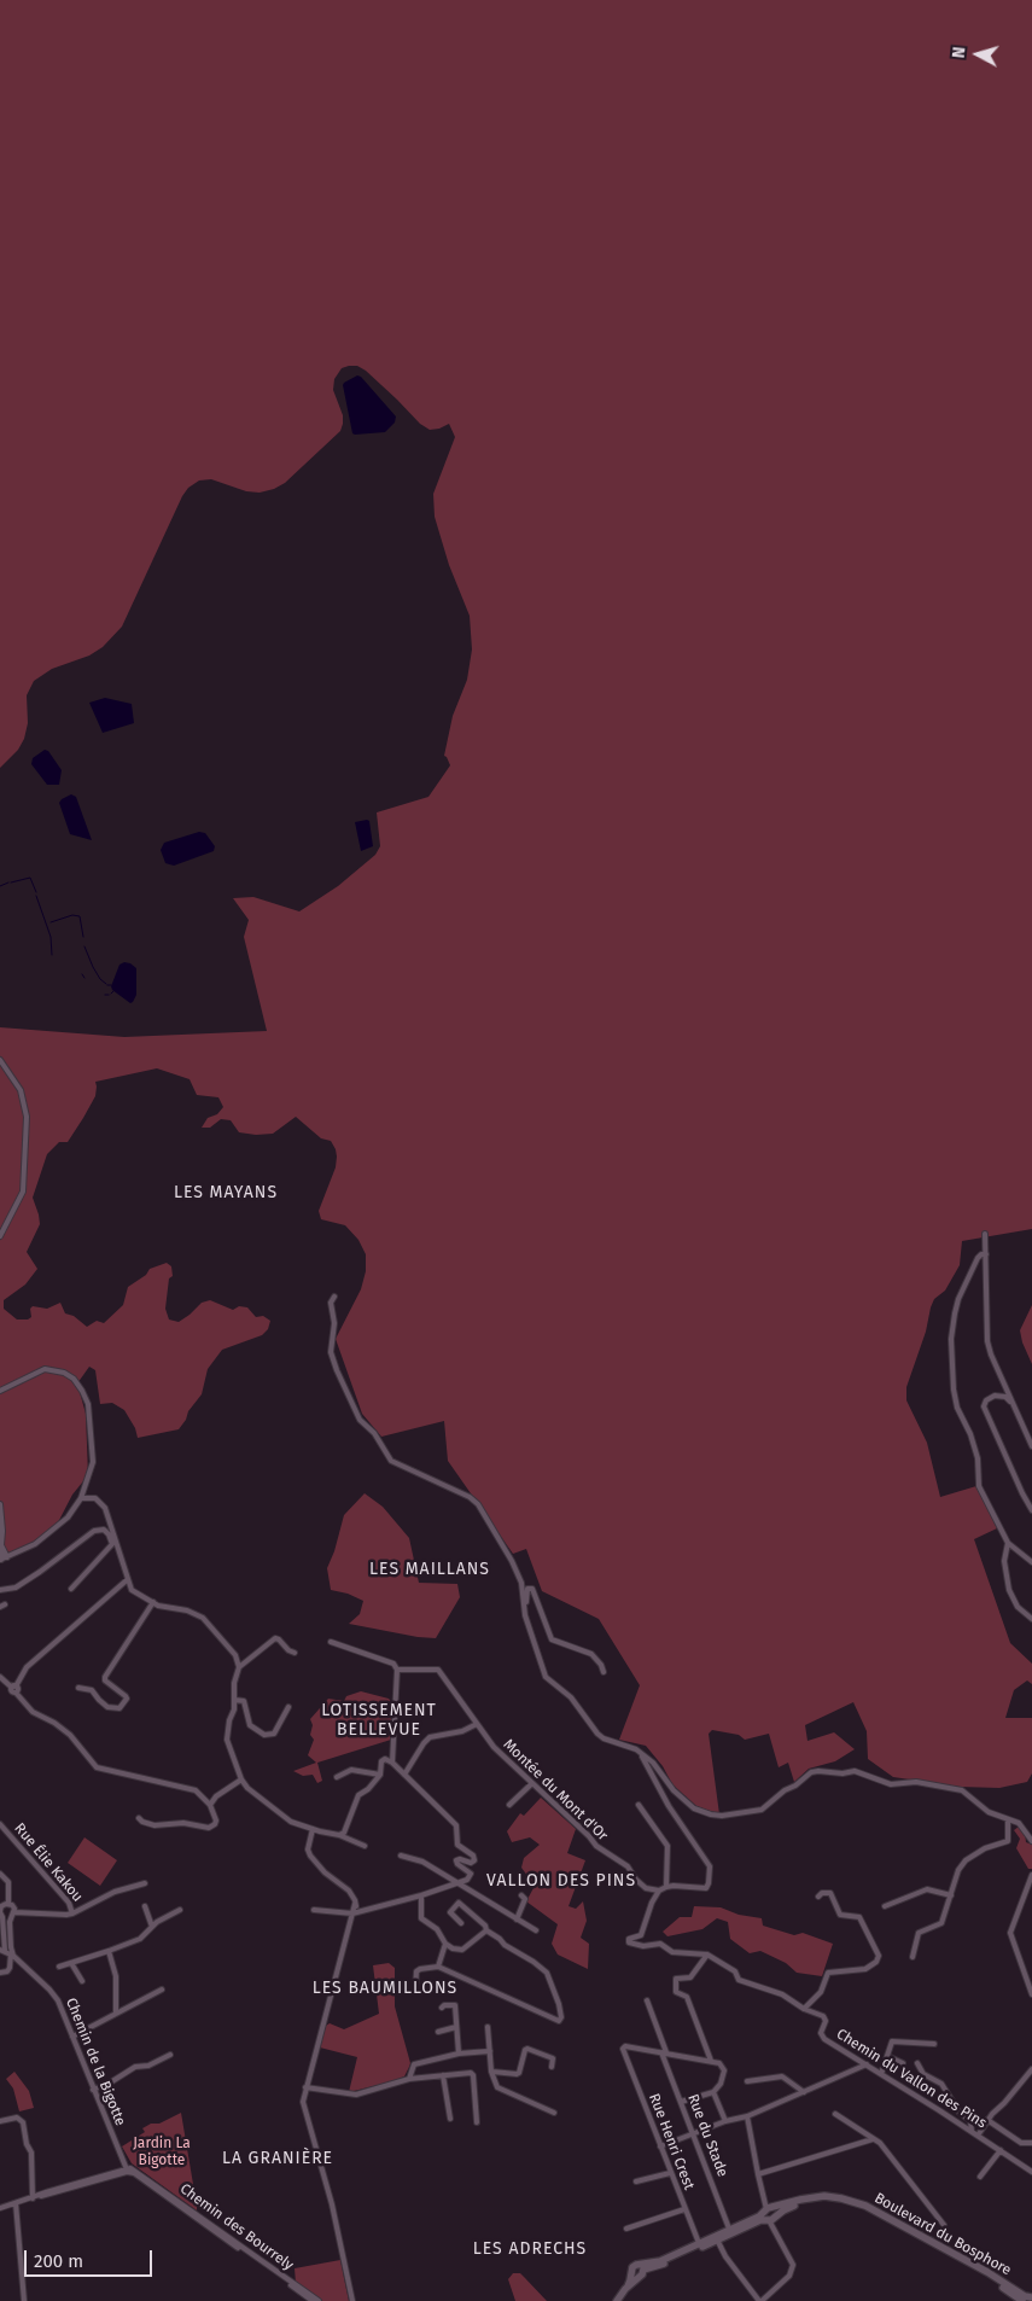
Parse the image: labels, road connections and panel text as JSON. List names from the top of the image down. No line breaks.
{"streets":{"street":["Montée du Mont d'Or","Rue Élie Kakou","Chemin de la Bigotte","Chemin du Vallon des Pins","Rue du Stade","Rue Henri Crest","Chemin des Bourrely","Boulevard du Bosphore"]},"crossings":[["Montée du Mont d'Or","Chemin du Vallon des Pins"],["Chemin de la Bigotte","Chemin des Bourrely"],["Rue du Stade","Rue Henri Crest"]],"districts":["LES MAYANS","LES MAILLANS","LOTISSEMENT BELLEVUE","VALLON DES PINS","LES BAUMILLONS","LA GRANIÈRE","LES ADRECHS"],"parks":["Jardin La Bigotte"],"scale_bar":"200 m","north":"left"}
